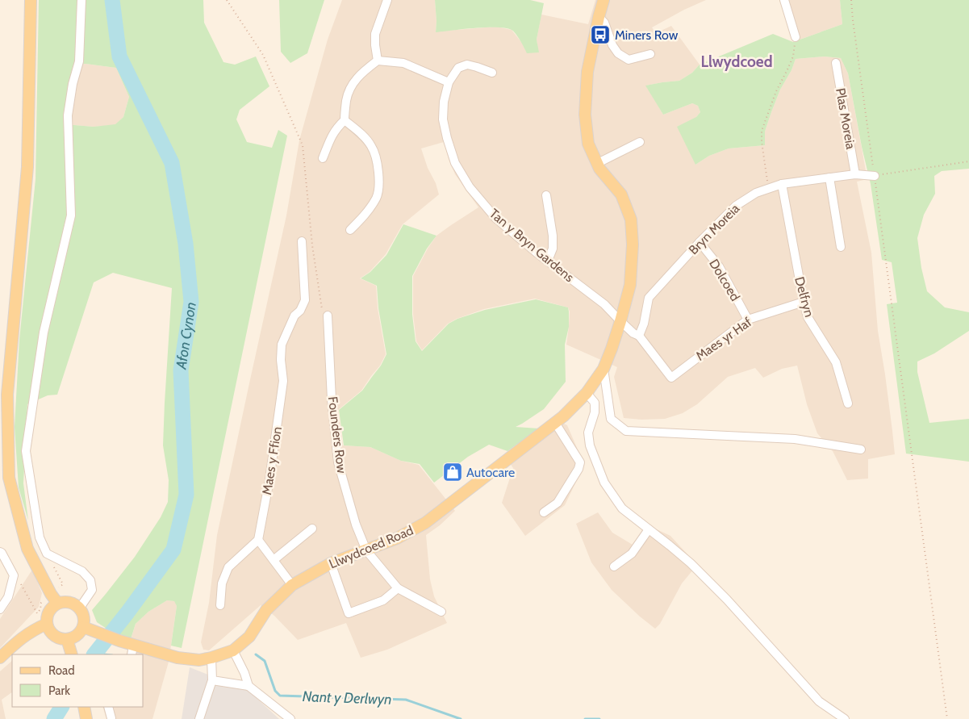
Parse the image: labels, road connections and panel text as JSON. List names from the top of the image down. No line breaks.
{"streets":{"main road":["Llwydcoed Road"],"street":["Plas Moreia","Bryn Moreia","Tan y Bryn Gardens","Dolcoed","Delfryn","Maes yr Haf","Founders Row","Maes y Ffion"]},"crossings":[["Plas Moreia","Bryn Moreia"],["Bryn Moreia","Dolcoed"],["Bryn Moreia","Delfryn"],["Bryn Moreia","Maes yr Haf"],["Tan y Bryn Gardens","Llwydcoed Road"],["Dolcoed","Maes yr Haf"],["Delfryn","Maes yr Haf"],["Founders Row","Llwydcoed Road"]],"districts":["Llwydcoed"],"water":["Afon Cynon","Nant y Derlwyn"],"places":{"bus stop":["Miners Row"],"shop":["Autocare"]},"legend":["Road","Park"]}
